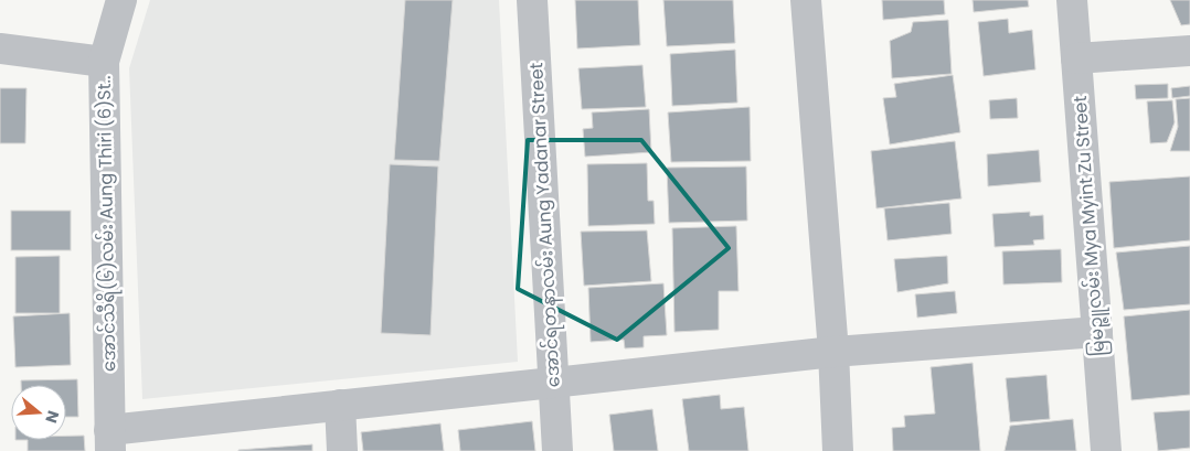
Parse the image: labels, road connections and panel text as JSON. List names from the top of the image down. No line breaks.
{"streets":{"street":["အောင်သီရိ(၆)လမ်း Aung Thiri (6)St..","အောင်ရတနာလမ်း Aung Yadanar Street","မြမဉ္ဇူလမ်း Mya Myint Zu Street"]},"north":"right"}
